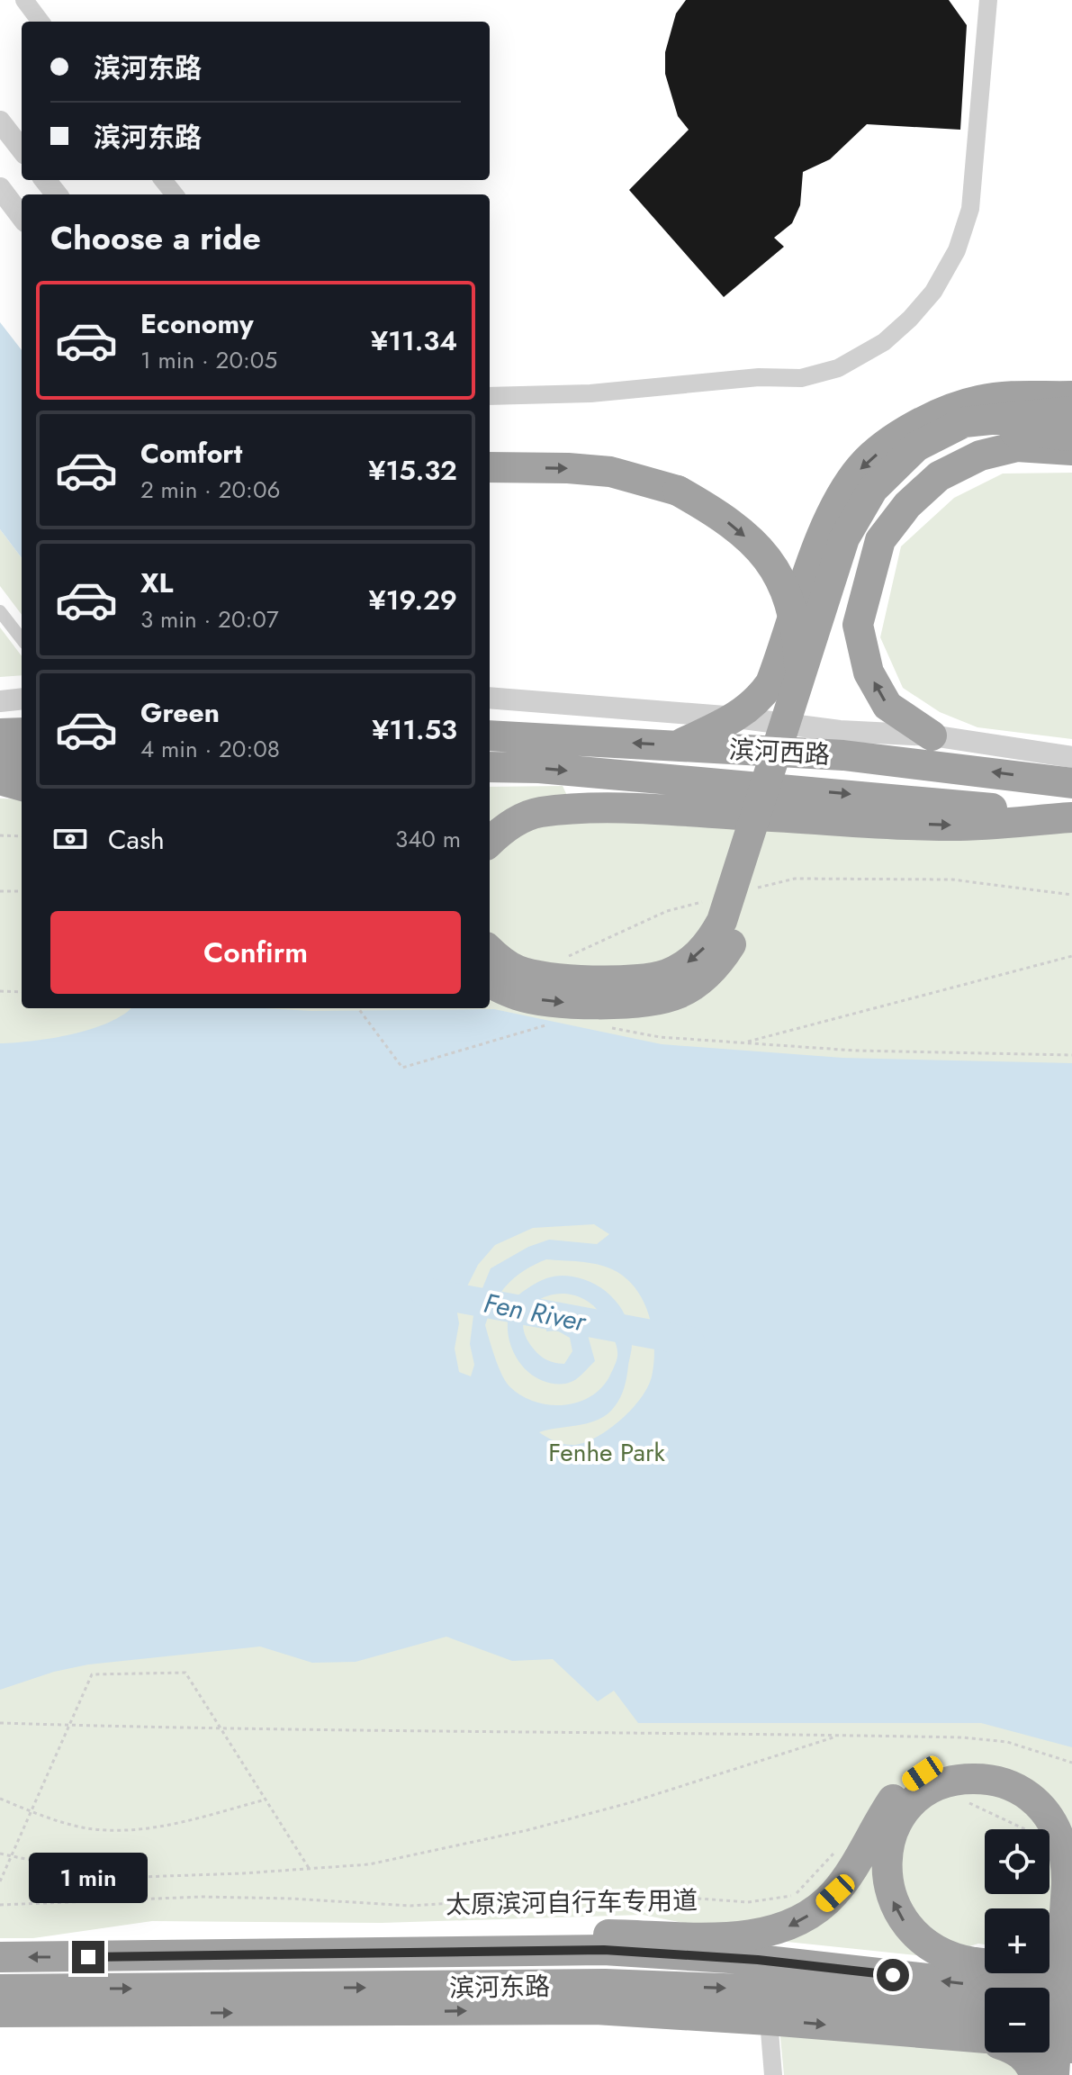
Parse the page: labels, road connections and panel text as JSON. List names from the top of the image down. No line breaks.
{"streets":{"highway":["滨河西路","滨河东路"],"path":["太原滨河自行车专用道"]},"water":["Fen River"],"parks":["Fenhe Park"],"page":{"banner":["滨河东路","滨河东路"],"heading":"Choose a ride","list":[{"name":"Economy","note":"1 min · 20:05","value":"¥11.34"},{"name":"Comfort","note":"2 min · 20:06","value":"¥15.32"},{"name":"XL","note":"3 min · 20:07","value":"¥19.29"},{"name":"Green","note":"4 min · 20:08","value":"¥11.53"}],"pay":["Cash","340 m"],"buttons":"Confirm","map_buttons":["+","−"],"bubble":"1 min"}}
